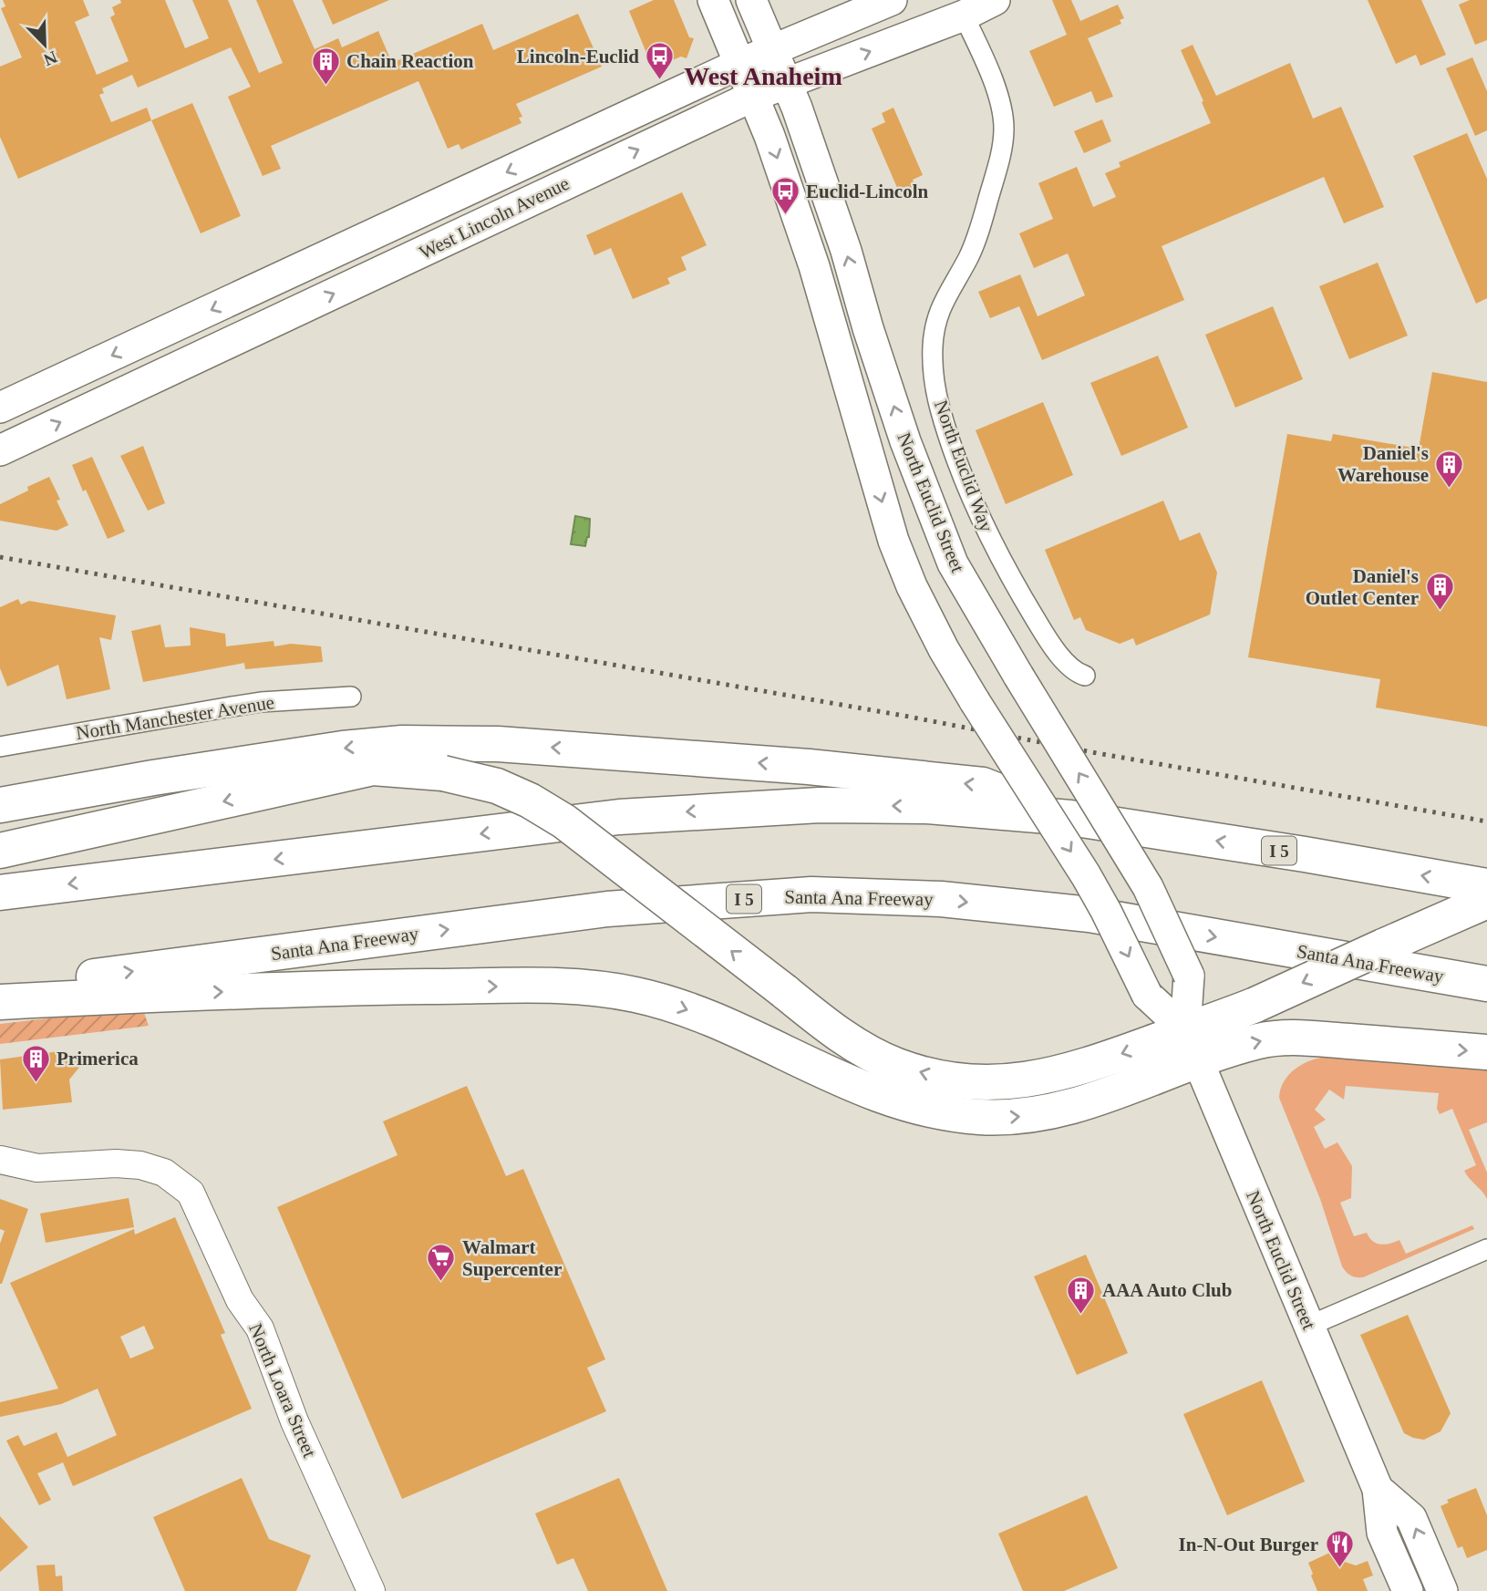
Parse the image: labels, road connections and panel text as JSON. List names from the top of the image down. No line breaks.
{"streets":{"highway":["I 5","Santa Ana Freeway"],"main road":["West Lincoln Avenue","North Euclid Street"],"street":["North Euclid Way","North Manchester Avenue","North Loara Street"]},"crossings":[["West Lincoln Avenue","North Euclid Way"],["West Lincoln Avenue","North Euclid Street"]],"districts":["West Anaheim"],"places":{"bus stop":["Lincoln-Euclid","Euclid-Lincoln"],"building":["Chain Reaction","Daniel's Warehouse","Daniel's Outlet Center","Primerica","AAA Auto Club"],"supermarket":["Walmart Supercenter"],"restaurant":["In-N-Out Burger"]},"north":"bottom right"}
